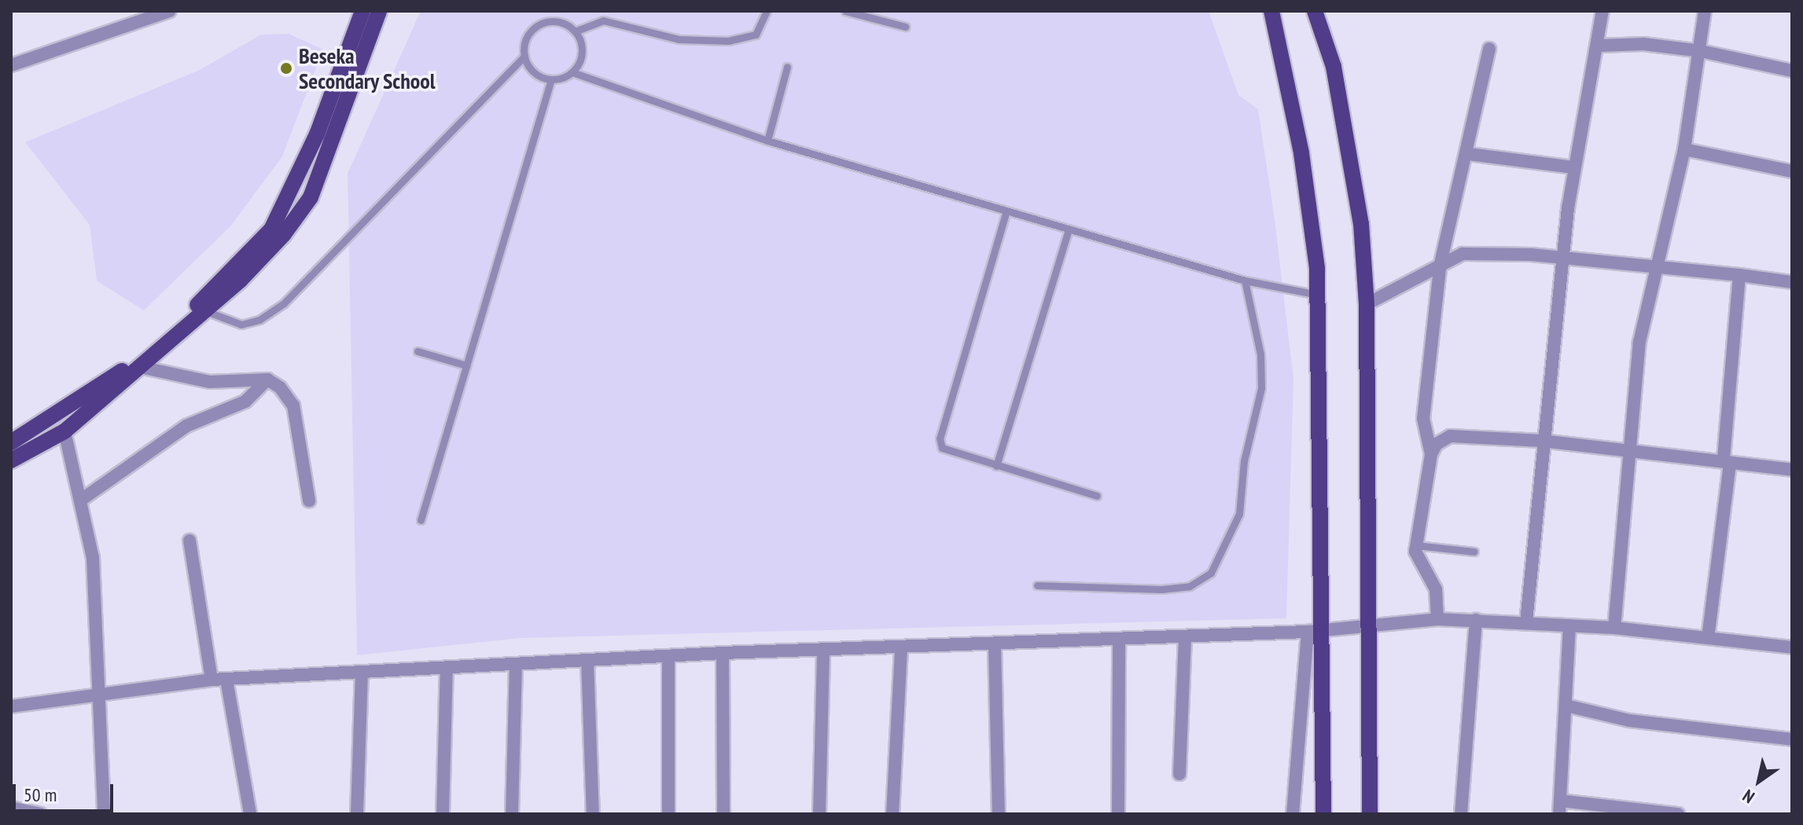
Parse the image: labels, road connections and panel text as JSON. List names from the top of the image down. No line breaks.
{"places":["Beseka Secondary School"],"scale_bar":"50 m","north":"bottom left"}
